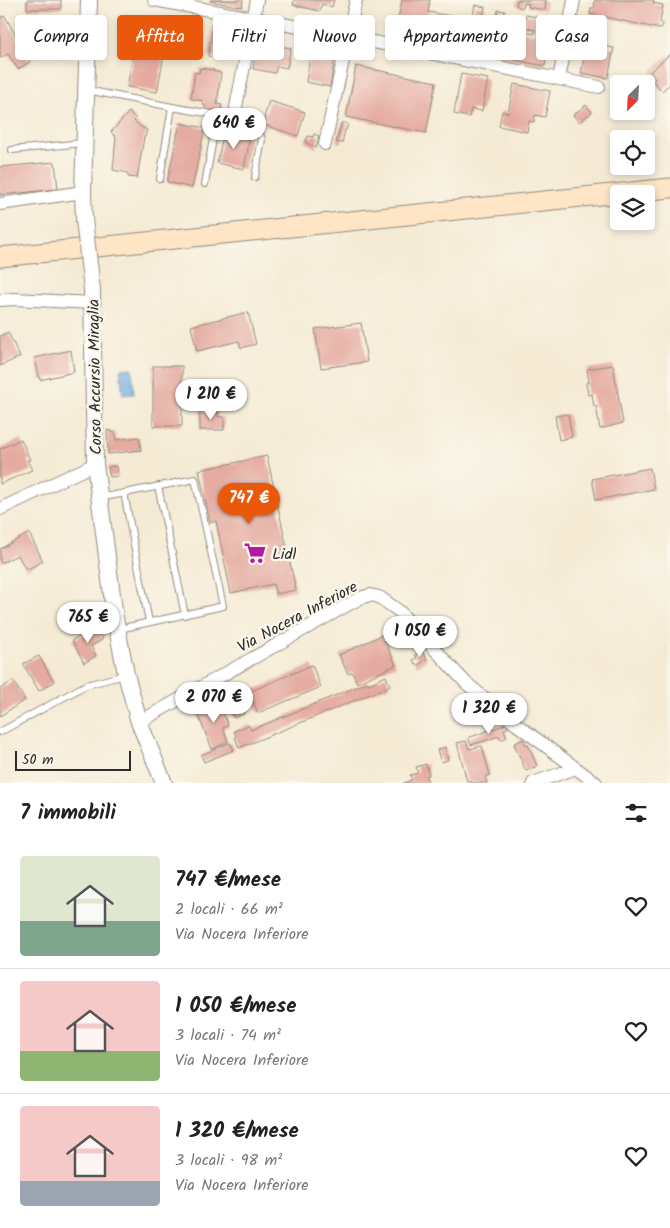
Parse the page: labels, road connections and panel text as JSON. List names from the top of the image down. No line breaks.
{"streets":{"street":["Corso Accursio Miraglia","Via Nocera Inferiore"]},"crossings":[["Corso Accursio Miraglia","Via Nocera Inferiore"]],"places":{"supermarket":["Lidl"]},"scale_bar":"50 m","north":"bottom left","page":{"chip":["Compra","Affitta","Filtri","Nuovo","Appartamento","Casa"],"price":["640 €","1 210 €","747 €","765 €","1 050 €","2 070 €","1 320 €"],"scale":"50 m","heading":"7 immobili","list":[{"name":"747 €/mese","note":"2 locali · 66 m² · Via Nocera Inferiore"},{"name":"1 050 €/mese","note":"3 locali · 74 m² · Via Nocera Inferiore"},{"name":"1 320 €/mese","note":"3 locali · 98 m² · Via Nocera Inferiore"}]}}
